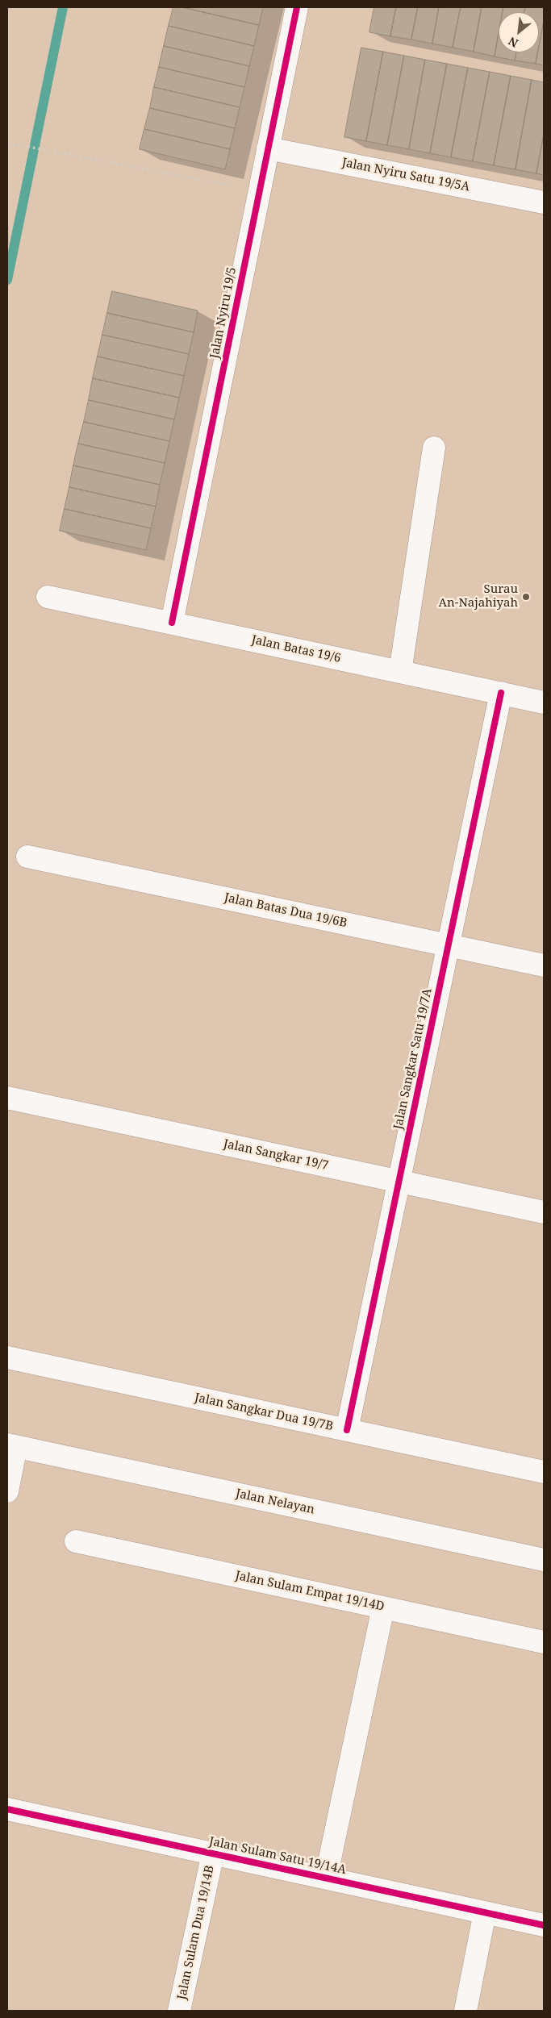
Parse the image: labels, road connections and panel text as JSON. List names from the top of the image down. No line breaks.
{"streets":{"street":["Jalan Nyiru Satu 19/5A","Jalan Nyiru 19/5","Jalan Batas 19/6","Jalan Batas Dua 19/6B","Jalan Sangkar Satu 19/7A","Jalan Sangkar 19/7","Jalan Sangkar Dua 19/7B","Jalan Nelayan","Jalan Sulam Empat 19/14D","Jalan Sulam Satu 19/14A","Jalan Sulam Dua 19/14B"]},"crossings":[["Jalan Nyiru Satu 19/5A","Jalan Nyiru 19/5"],["Jalan Nyiru 19/5","Jalan Batas 19/6"],["Jalan Batas 19/6","Jalan Sangkar Satu 19/7A"],["Jalan Batas Dua 19/6B","Jalan Sangkar Satu 19/7A"],["Jalan Sangkar Satu 19/7A","Jalan Sangkar 19/7"],["Jalan Sangkar Satu 19/7A","Jalan Sangkar Dua 19/7B"],["Jalan Sulam Satu 19/14A","Jalan Sulam Dua 19/14B"]],"places":["Surau An-Najahiyah"],"north":"bottom left"}
